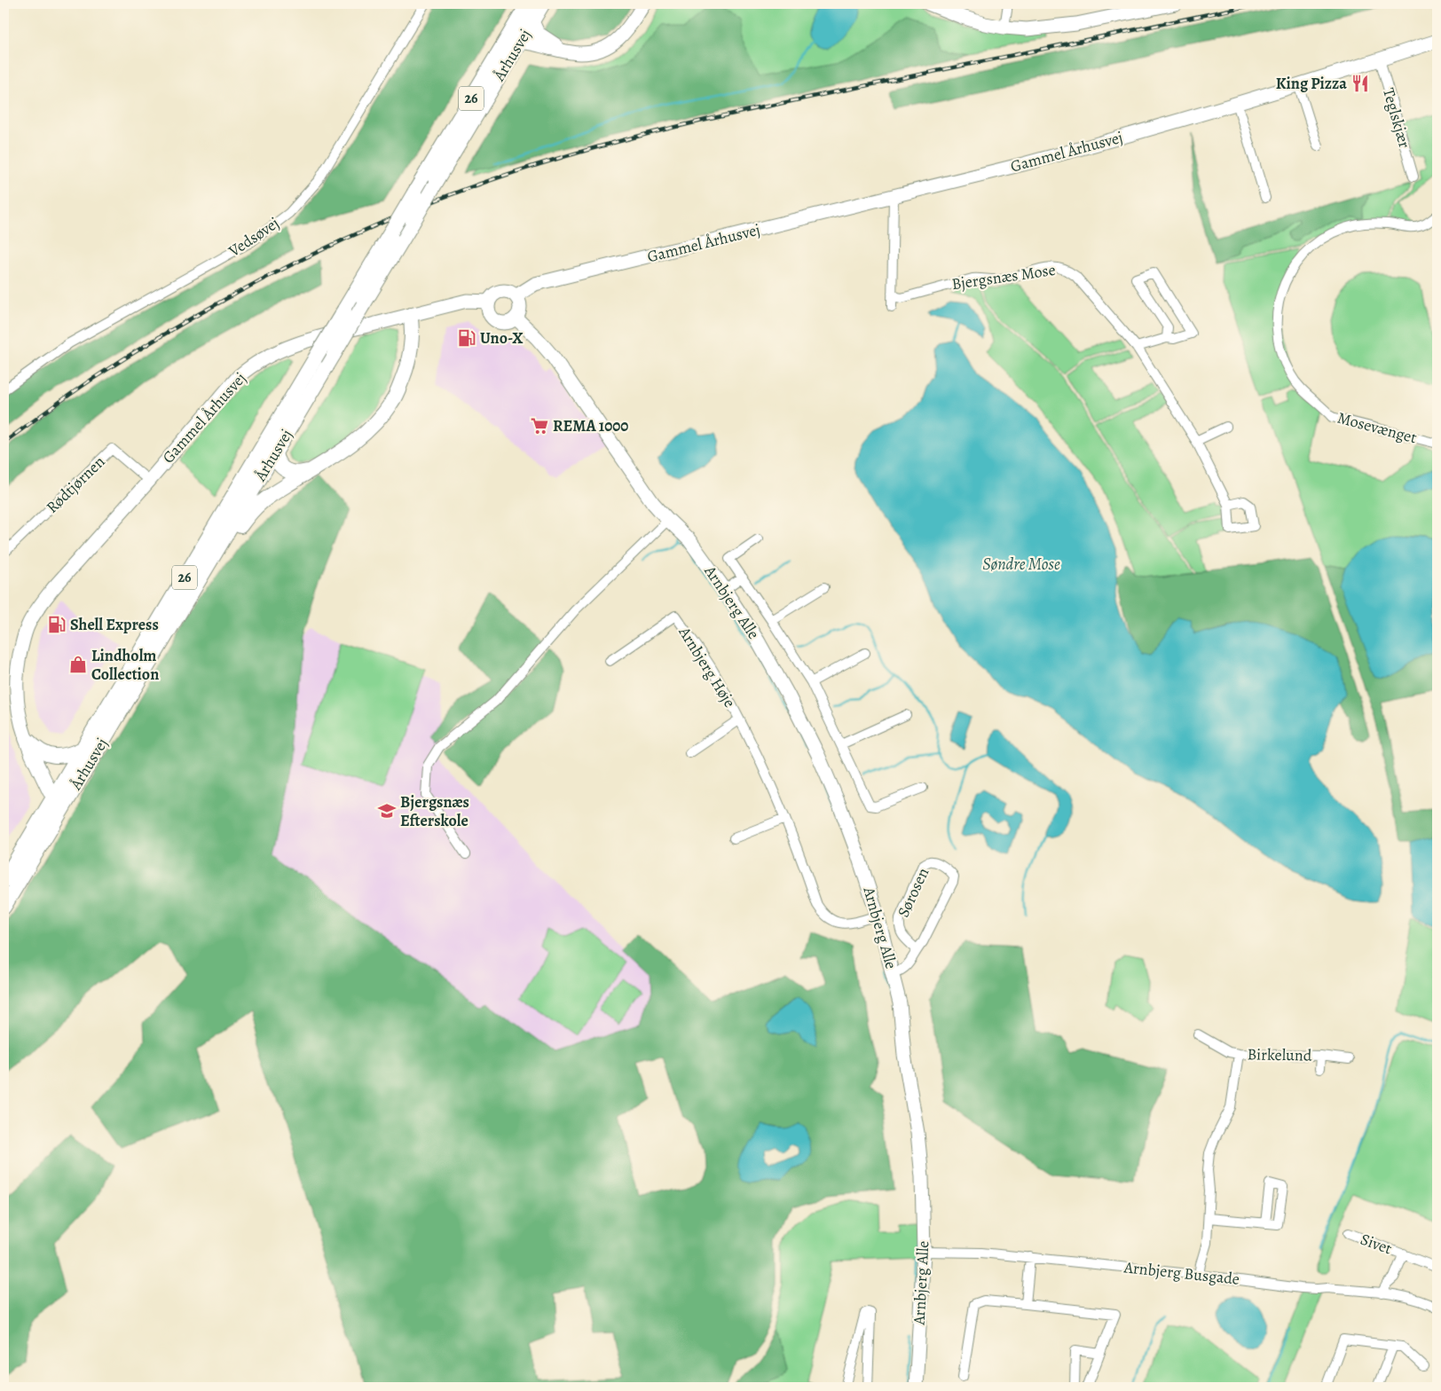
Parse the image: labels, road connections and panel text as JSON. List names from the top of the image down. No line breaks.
{"streets":{"main road":["Århusvej","26"],"street":["Teglskjær","Gammel Århusvej","Vedsøvej","Bjergsnæs Mose","Mosevænget","Rødtjørnen","Arnbjerg Alle","Arnbjerg Høje","Sørosen","Birkelund","Sivet","Arnbjerg Busgade"]},"crossings":[["Teglskjær","Gammel Århusvej"],["Gammel Århusvej","Rødtjørnen"],["Gammel Århusvej","Arnbjerg Alle"],["Arnbjerg Alle","Arnbjerg Høje"],["Arnbjerg Alle","Sørosen"],["Arnbjerg Alle","Arnbjerg Busgade"],["Birkelund","Arnbjerg Busgade"],["Sivet","Arnbjerg Busgade"]],"water":["Søndre Mose"],"places":{"restaurant":["King Pizza"],"fuel station":["Uno-X","Shell Express"],"supermarket":["REMA 1000"],"shop":["Lindholm Collection"],"school or university":["Bjergsnæs Efterskole"]}}
